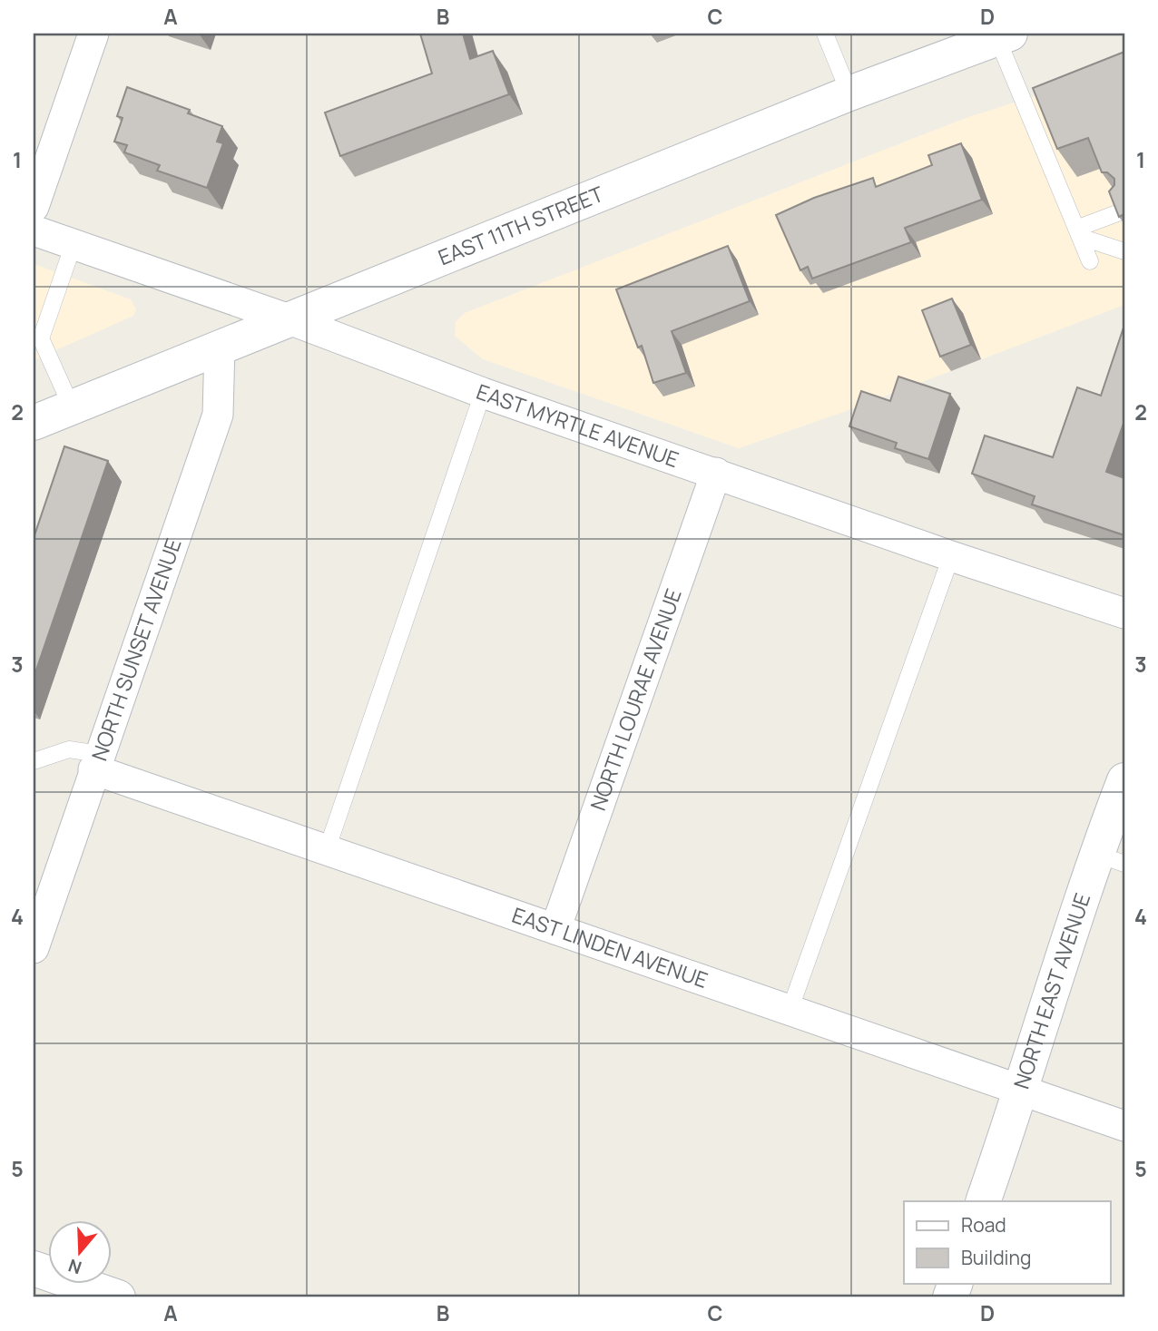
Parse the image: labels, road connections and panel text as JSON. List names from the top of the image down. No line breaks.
{"streets":{"main road":["EAST 11TH STREET","NORTH EAST AVENUE"],"street":["EAST MYRTLE AVENUE","NORTH SUNSET AVENUE","NORTH LOURAE AVENUE","EAST LINDEN AVENUE"]},"crossings":[["EAST 11TH STREET","EAST MYRTLE AVENUE"],["EAST 11TH STREET","NORTH SUNSET AVENUE"],["EAST MYRTLE AVENUE","NORTH LOURAE AVENUE"],["NORTH SUNSET AVENUE","EAST LINDEN AVENUE"],["NORTH LOURAE AVENUE","EAST LINDEN AVENUE"],["EAST LINDEN AVENUE","NORTH EAST AVENUE"]],"legend":["Road","Building"],"north":"bottom","grid":{"columns":["A","B","C","D"],"rows":["1","2","3","4","5"]}}
